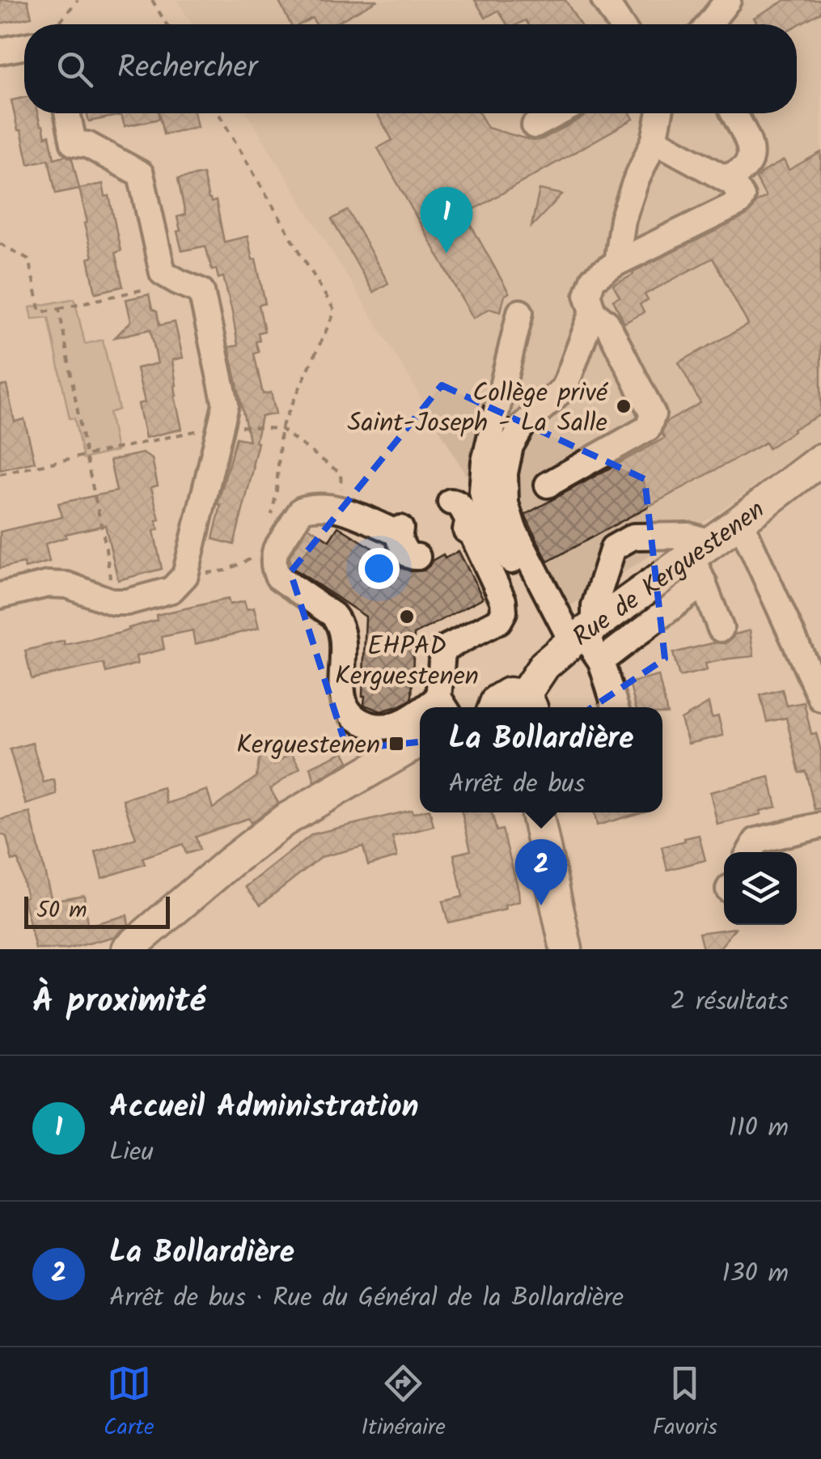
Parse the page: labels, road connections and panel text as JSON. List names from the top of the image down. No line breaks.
{"streets":{"main road":["Rue de Kerguestenen"]},"places":{"other":["Collège privé Saint-Joseph - La Salle","EHPAD Kerguestenen"],"transit":["Kerguestenen"]},"scale_bar":"50 m","page":{"search":"Rechercher","pins":["1","2"],"popup":["La Bollardière","Arrêt de bus"],"scale":"50 m","heading":["À proximité","2 résultats"],"list":[{"mark":"1","name":"Accueil Administration","note":"Lieu","value":"110 m"},{"mark":"2","name":"La Bollardière","note":"Arrêt de bus · Rue du Général de la Bollardière","value":"130 m"}],"nav":["Carte","Itinéraire","Favoris"]}}
